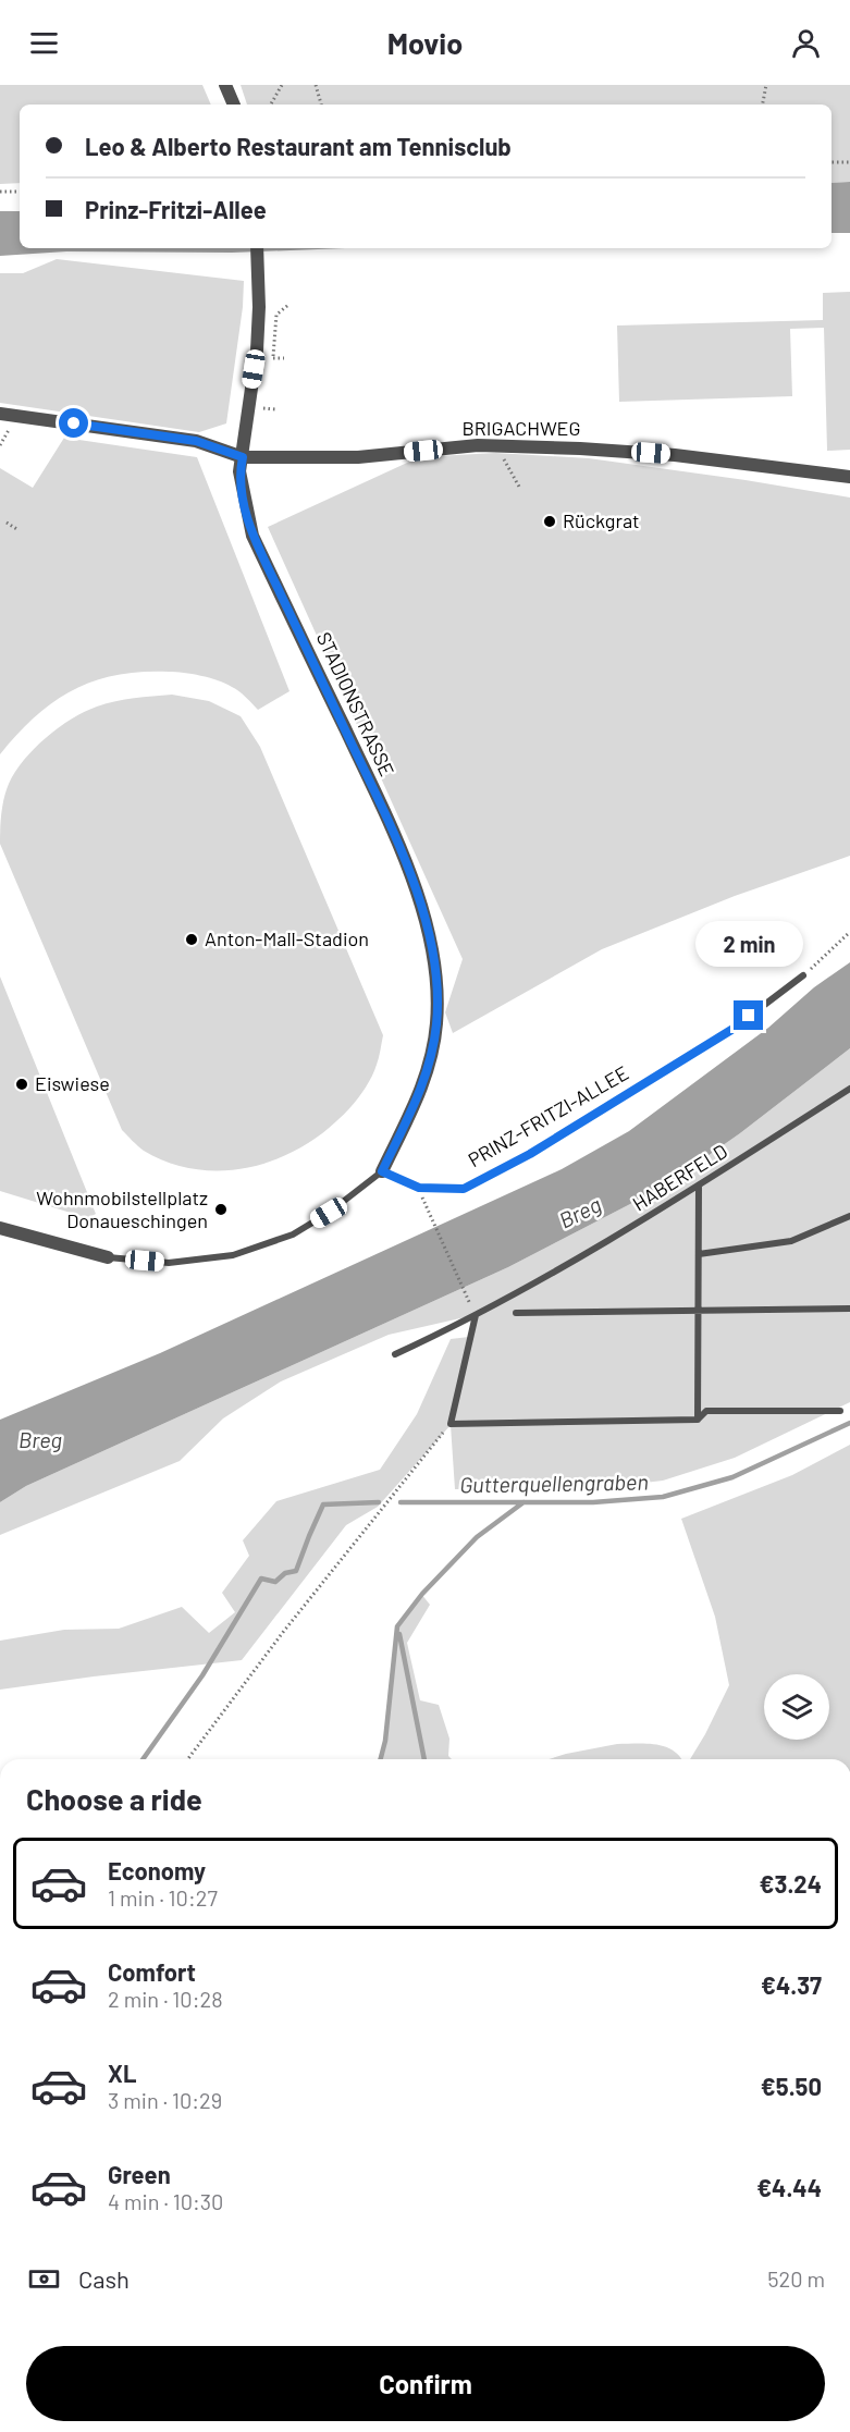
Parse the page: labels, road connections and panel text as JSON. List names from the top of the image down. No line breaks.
{"streets":{"street":["BRIGACHWEG","STADIONSTRASSE"],"lane":["PRINZ-FRITZI-ALLEE","HABERFELD"]},"crossings":[["BRIGACHWEG","STADIONSTRASSE"],["STADIONSTRASSE","PRINZ-FRITZI-ALLEE"]],"water":["Breg","Gutterquellengraben"],"places":["Rückgrat","Anton-Mall-Stadion","Eiswiese","Wohnmobilstellplatz Donaueschingen"],"page":{"header":"Movio","banner":["Leo & Alberto Restaurant am Tennisclub","Prinz-Fritzi-Allee"],"bubble":"2 min","heading":"Choose a ride","list":[{"name":"Economy","note":"1 min · 10:27","value":"€3.24"},{"name":"Comfort","note":"2 min · 10:28","value":"€4.37"},{"name":"XL","note":"3 min · 10:29","value":"€5.50"},{"name":"Green","note":"4 min · 10:30","value":"€4.44"}],"pay":["Cash","520 m"],"buttons":"Confirm"}}
